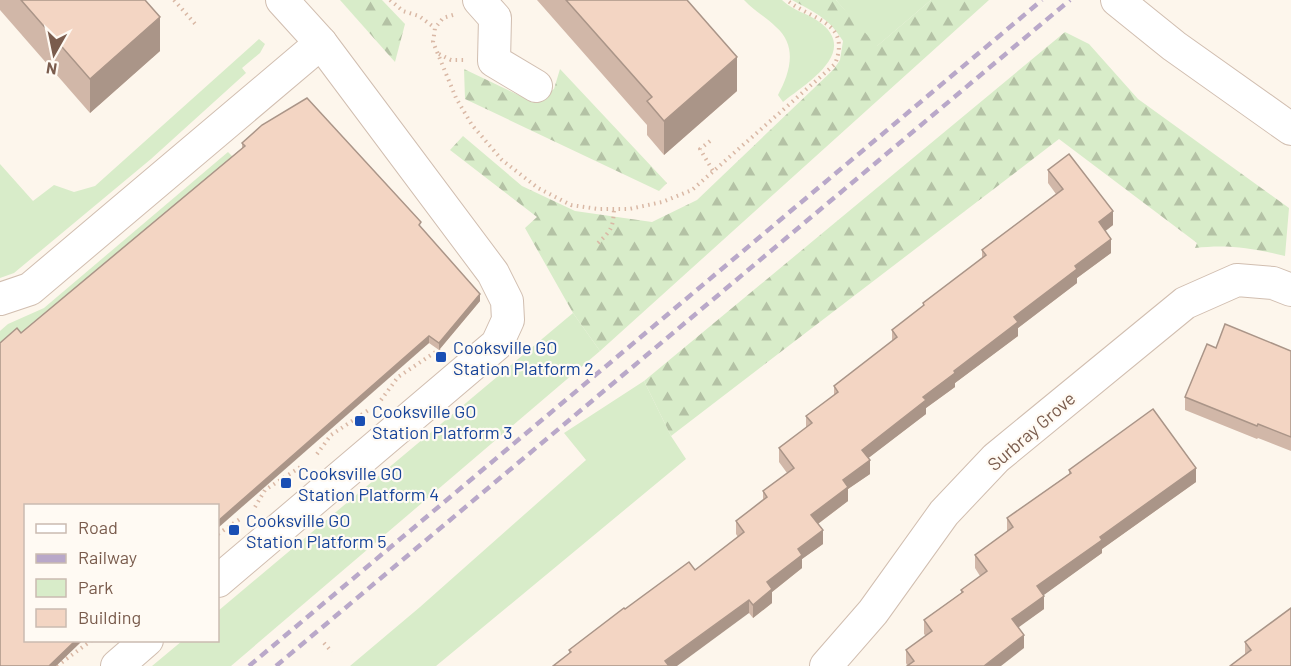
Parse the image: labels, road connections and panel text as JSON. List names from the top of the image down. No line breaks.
{"streets":{"street":["Surbray Grove"]},"places":{"transit":["Cooksville GO Station Platform 2","Cooksville GO Station Platform 3","Cooksville GO Station Platform 4","Cooksville GO Station Platform 5"]},"legend":["Road","Railway","Park","Building"],"north":"bottom"}
